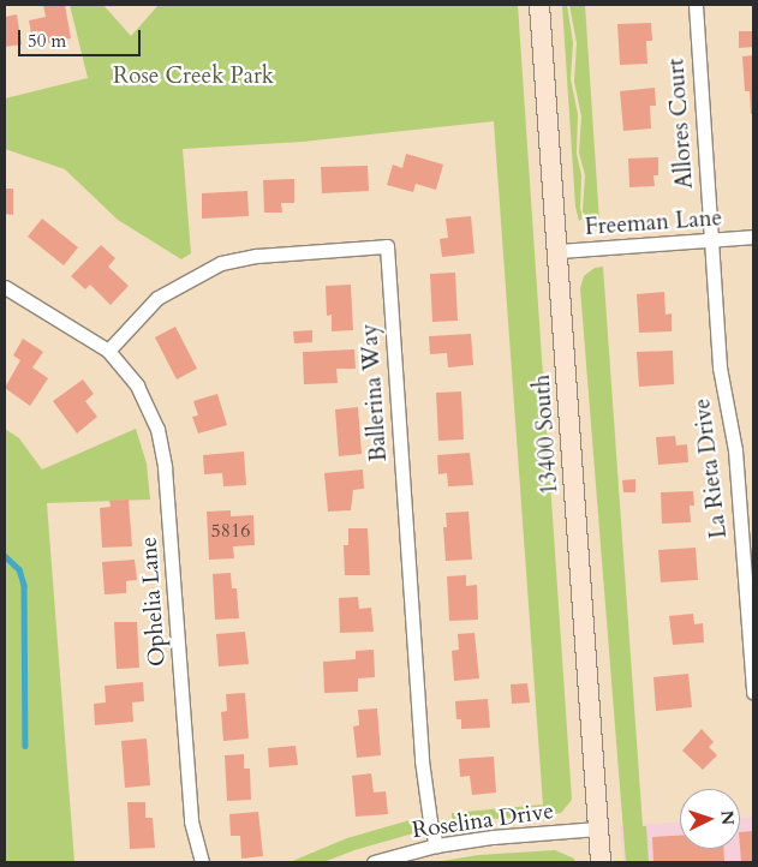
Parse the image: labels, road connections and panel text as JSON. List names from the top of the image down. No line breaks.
{"streets":{"main road":["13400 South"],"street":["Allores Court","Freeman Lane","Ballerina Way","La Rieta Drive","Ophelia Lane","Roselina Drive"]},"crossings":[["Allores Court","Freeman Lane"],["Allores Court","La Rieta Drive"],["Freeman Lane","13400 South"],["Freeman Lane","La Rieta Drive"],["Ballerina Way","Ophelia Lane"],["Ballerina Way","Roselina Drive"],["13400 South","Roselina Drive"]],"parks":["Rose Creek Park"],"house_numbers":["5816"],"scale_bar":"50 m","north":"right"}
